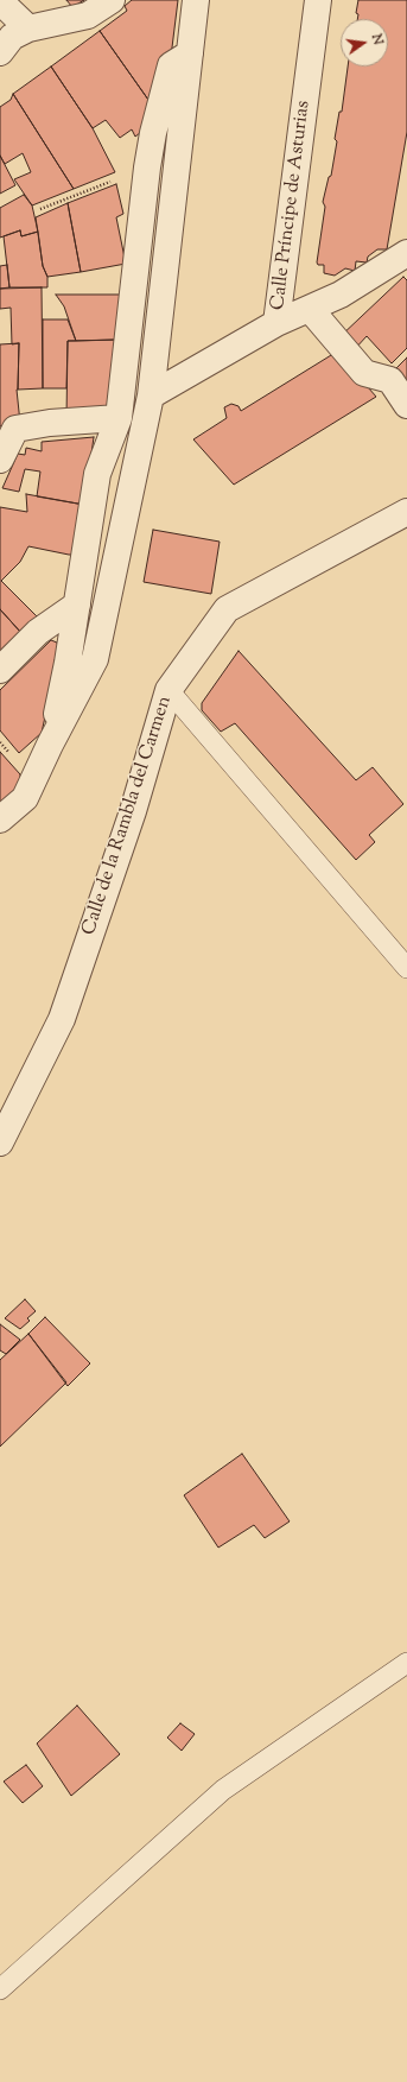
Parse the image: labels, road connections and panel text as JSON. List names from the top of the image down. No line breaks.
{"streets":{"street":["Calle Príncipe de Asturias","Calle de la Rambla del Carmen"]},"north":"right"}
